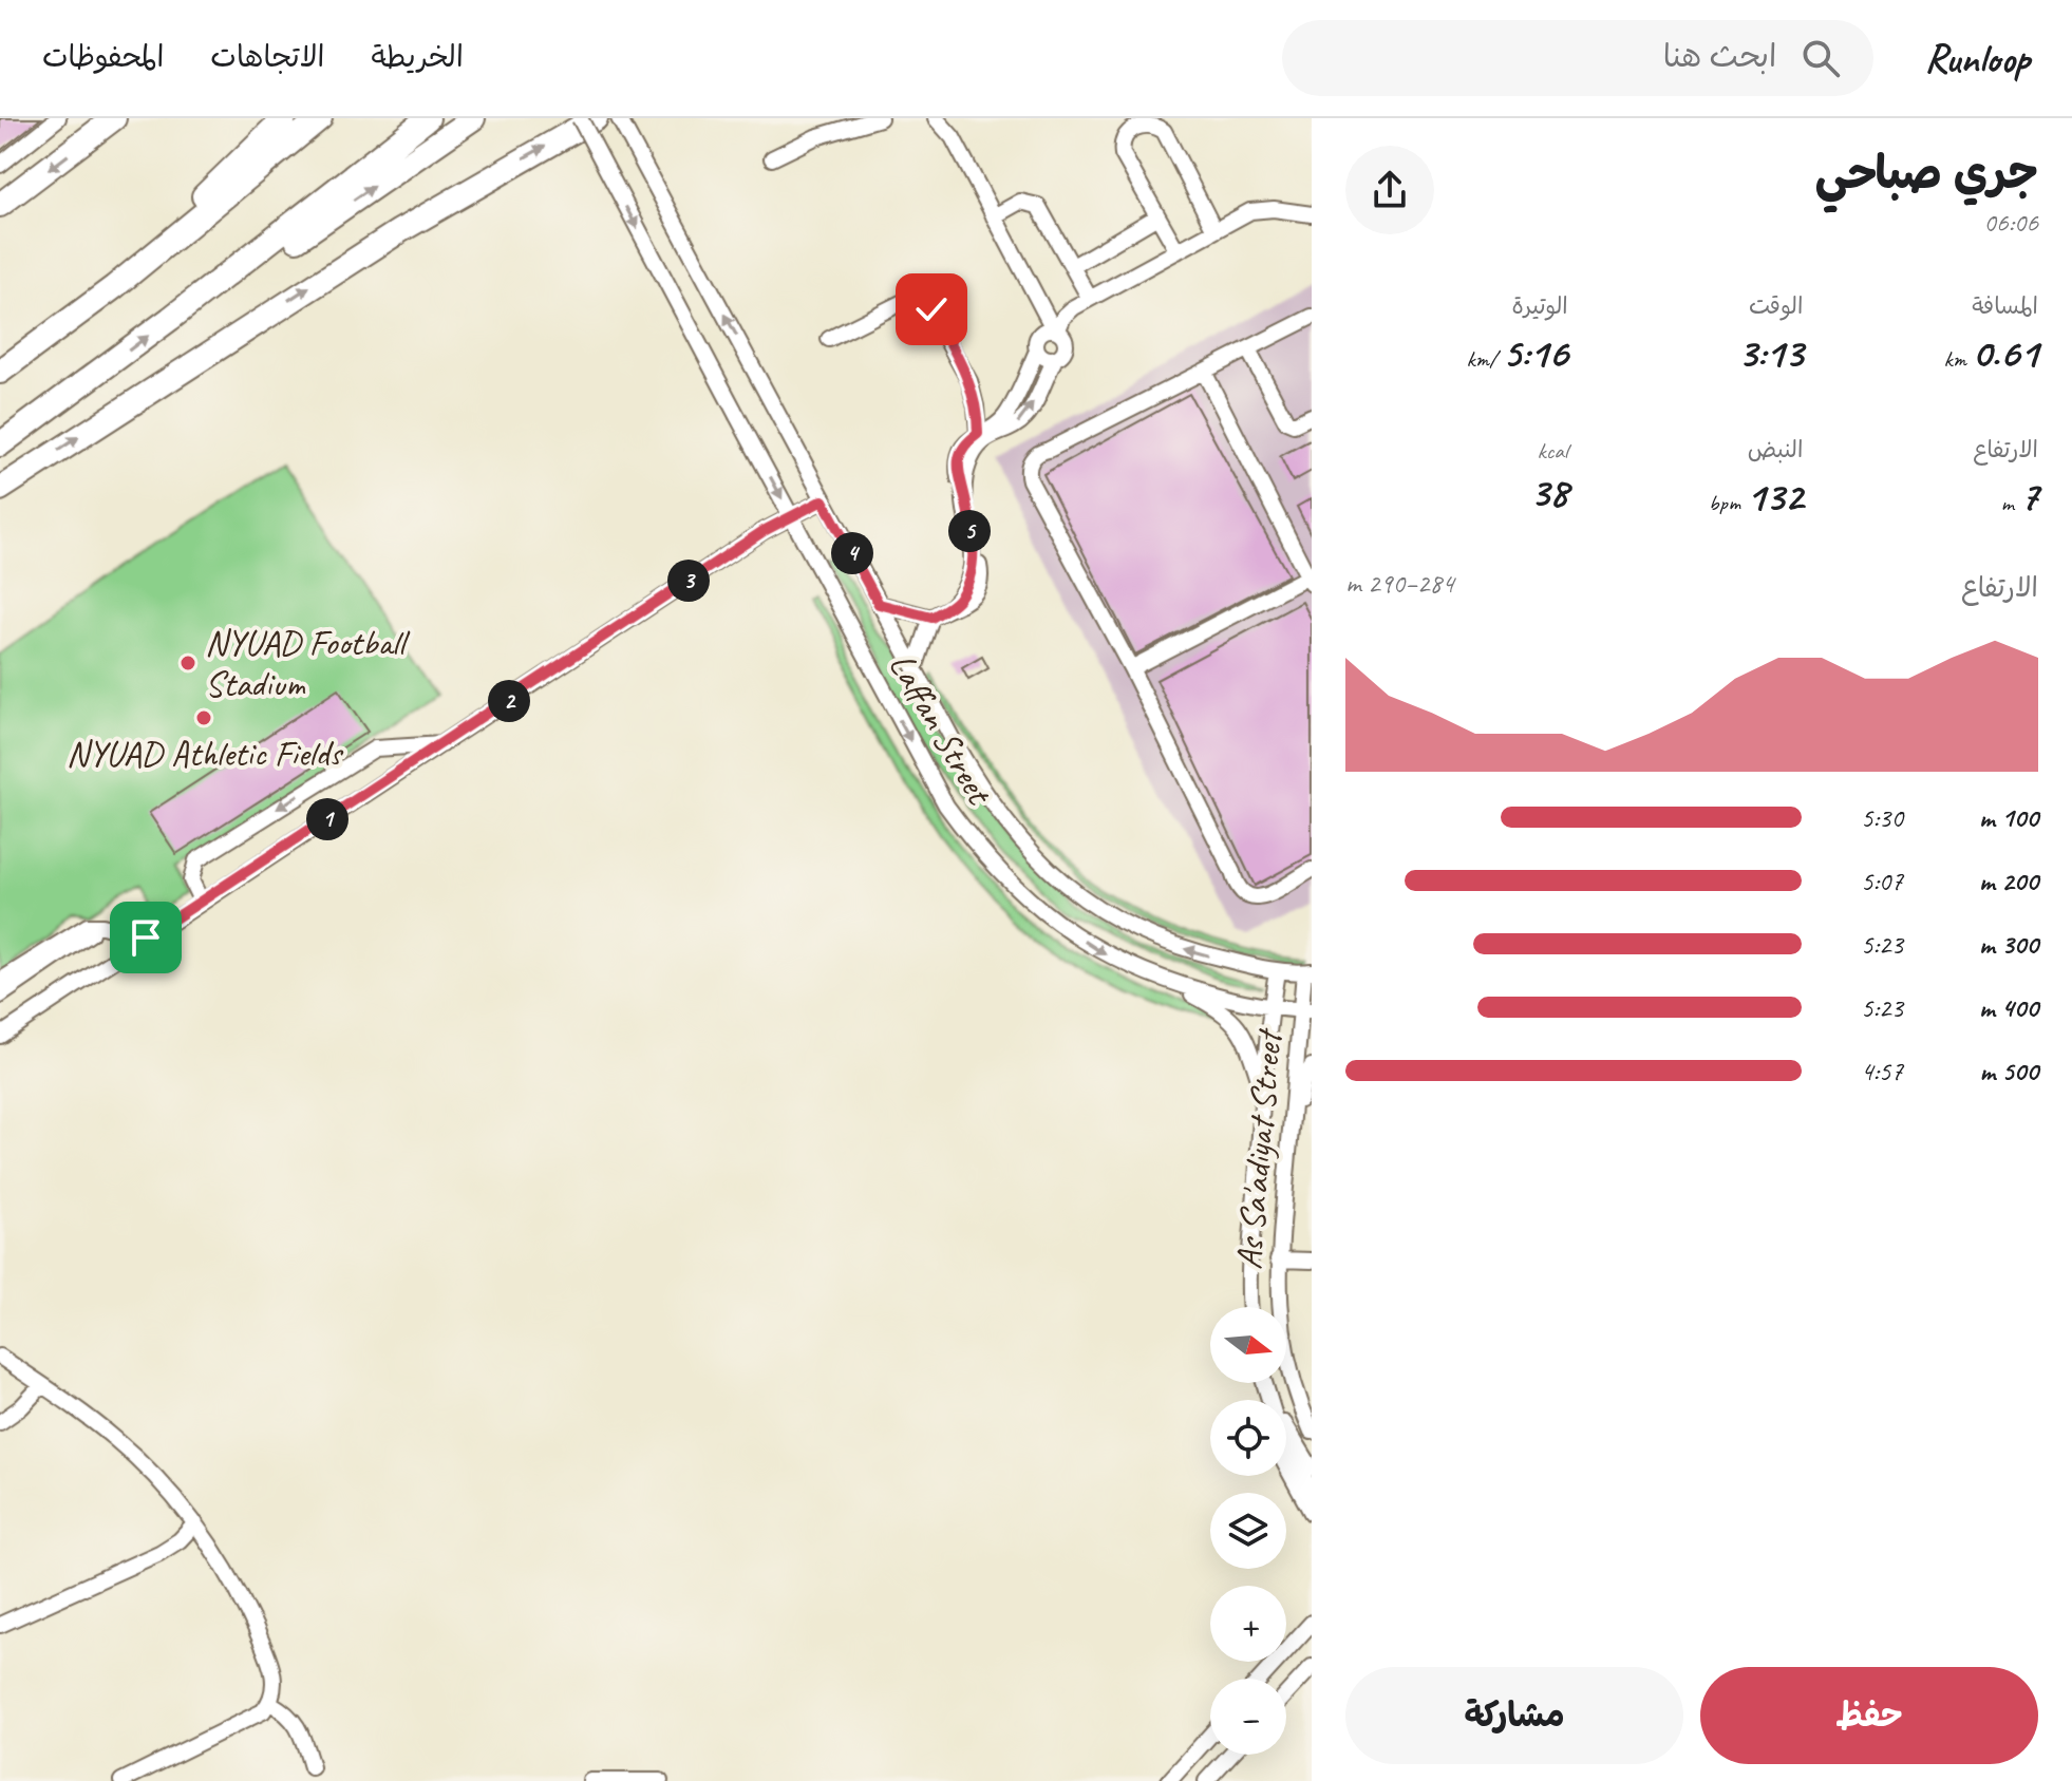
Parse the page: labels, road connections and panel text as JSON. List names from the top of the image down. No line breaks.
{"streets":{"street":["Laffan Street","As Sa'adiyat Street"]},"crossings":[["Laffan Street","As Sa'adiyat Street"]],"places":["NYUAD Football Stadium","NYUAD Athletic Fields"],"north":"right","page":{"header":"Runloop","search":"ابحث هنا","nav":["الخريطة","الاتجاهات","المحفوظات"],"heading":["جري صباحي","06:06"],"stats":[["المسافة","0.61 km"],["الوقت","3:13"],["الوتيرة","5:16 /km"],["الارتفاع","7 m"],["النبض","132 bpm"],["kcal","38"]],"pins":["5","4","3","2","1"],"chart":["الارتفاع","284–290 m"],"list":[{"name":"100 m","note":"5:30"},{"name":"200 m","note":"5:07"},{"name":"300 m","note":"5:23"},{"name":"400 m","note":"5:23"},{"name":"500 m","note":"4:57"}],"map_buttons":["+","−"],"buttons":["حفظ","مشاركة"]}}
